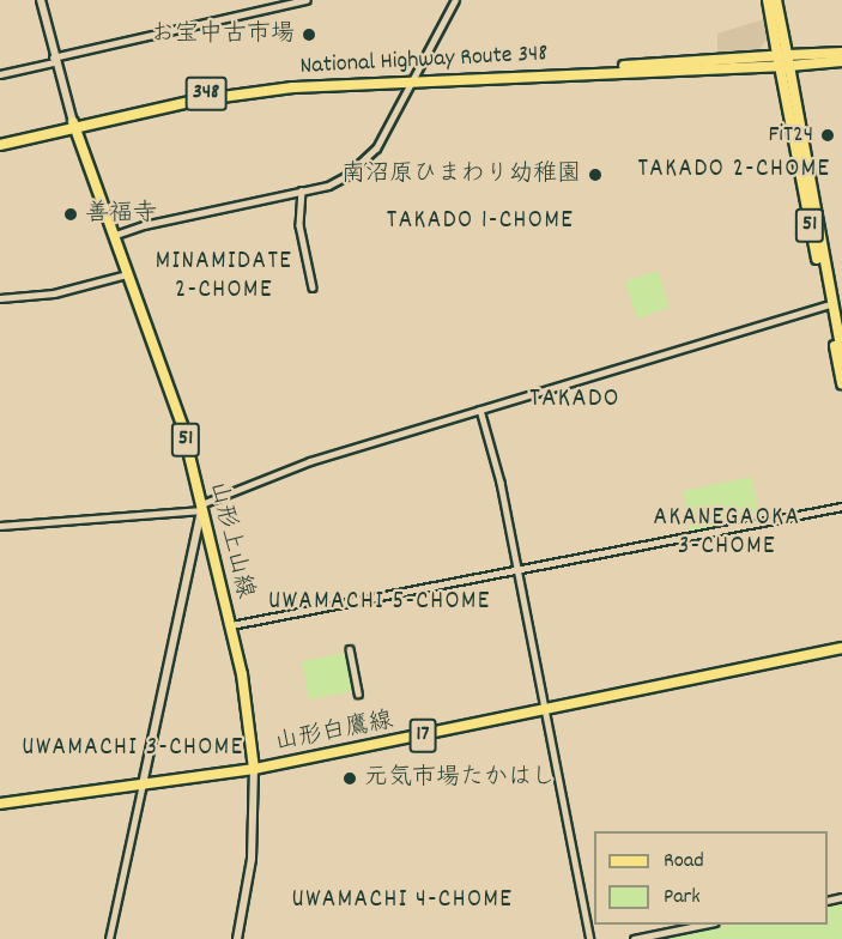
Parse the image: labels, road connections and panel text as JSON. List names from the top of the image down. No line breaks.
{"streets":{"main road":["National Highway Route 348","348","51","山形上山線","山形白鷹線","17"]},"crossings":[["National Highway Route 348","51"],["National Highway Route 348","山形上山線"],["山形上山線","山形白鷹線"]],"districts":["TAKADO 2-CHOME","TAKADO 1-CHOME","MINAMIDATE 2-CHOME","TAKADO","AKANEGAOKA 3-CHOME","UWAMACHI 5-CHOME","UWAMACHI 3-CHOME","UWAMACHI 4-CHOME"],"places":["お宝中古市場","FiT24","南沼原ひまわり幼稚園","善福寺","元気市場たかはし"],"legend":["Road","Park"]}
